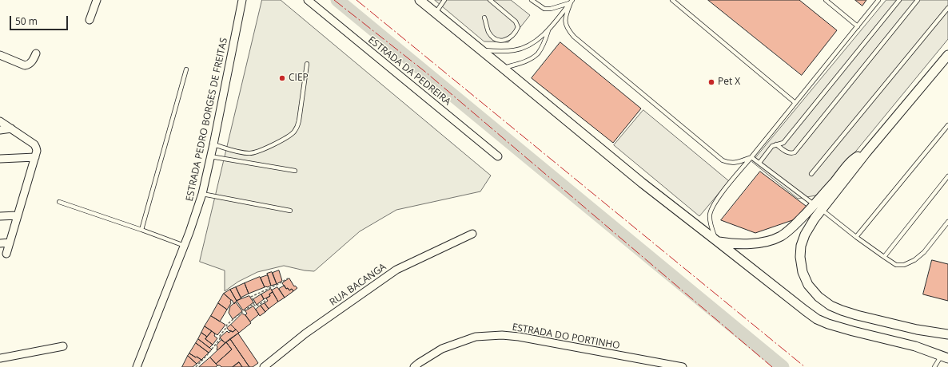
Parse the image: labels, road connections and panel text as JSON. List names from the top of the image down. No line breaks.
{"streets":{"street":["ESTRADA DA PEDREIRA","ESTRADA PEDRO BORGES DE FREITAS","RUA BACANGA","ESTRADA DO PORTINHO"]},"places":["CIEP","Pet X"],"scale_bar":"50 m"}
